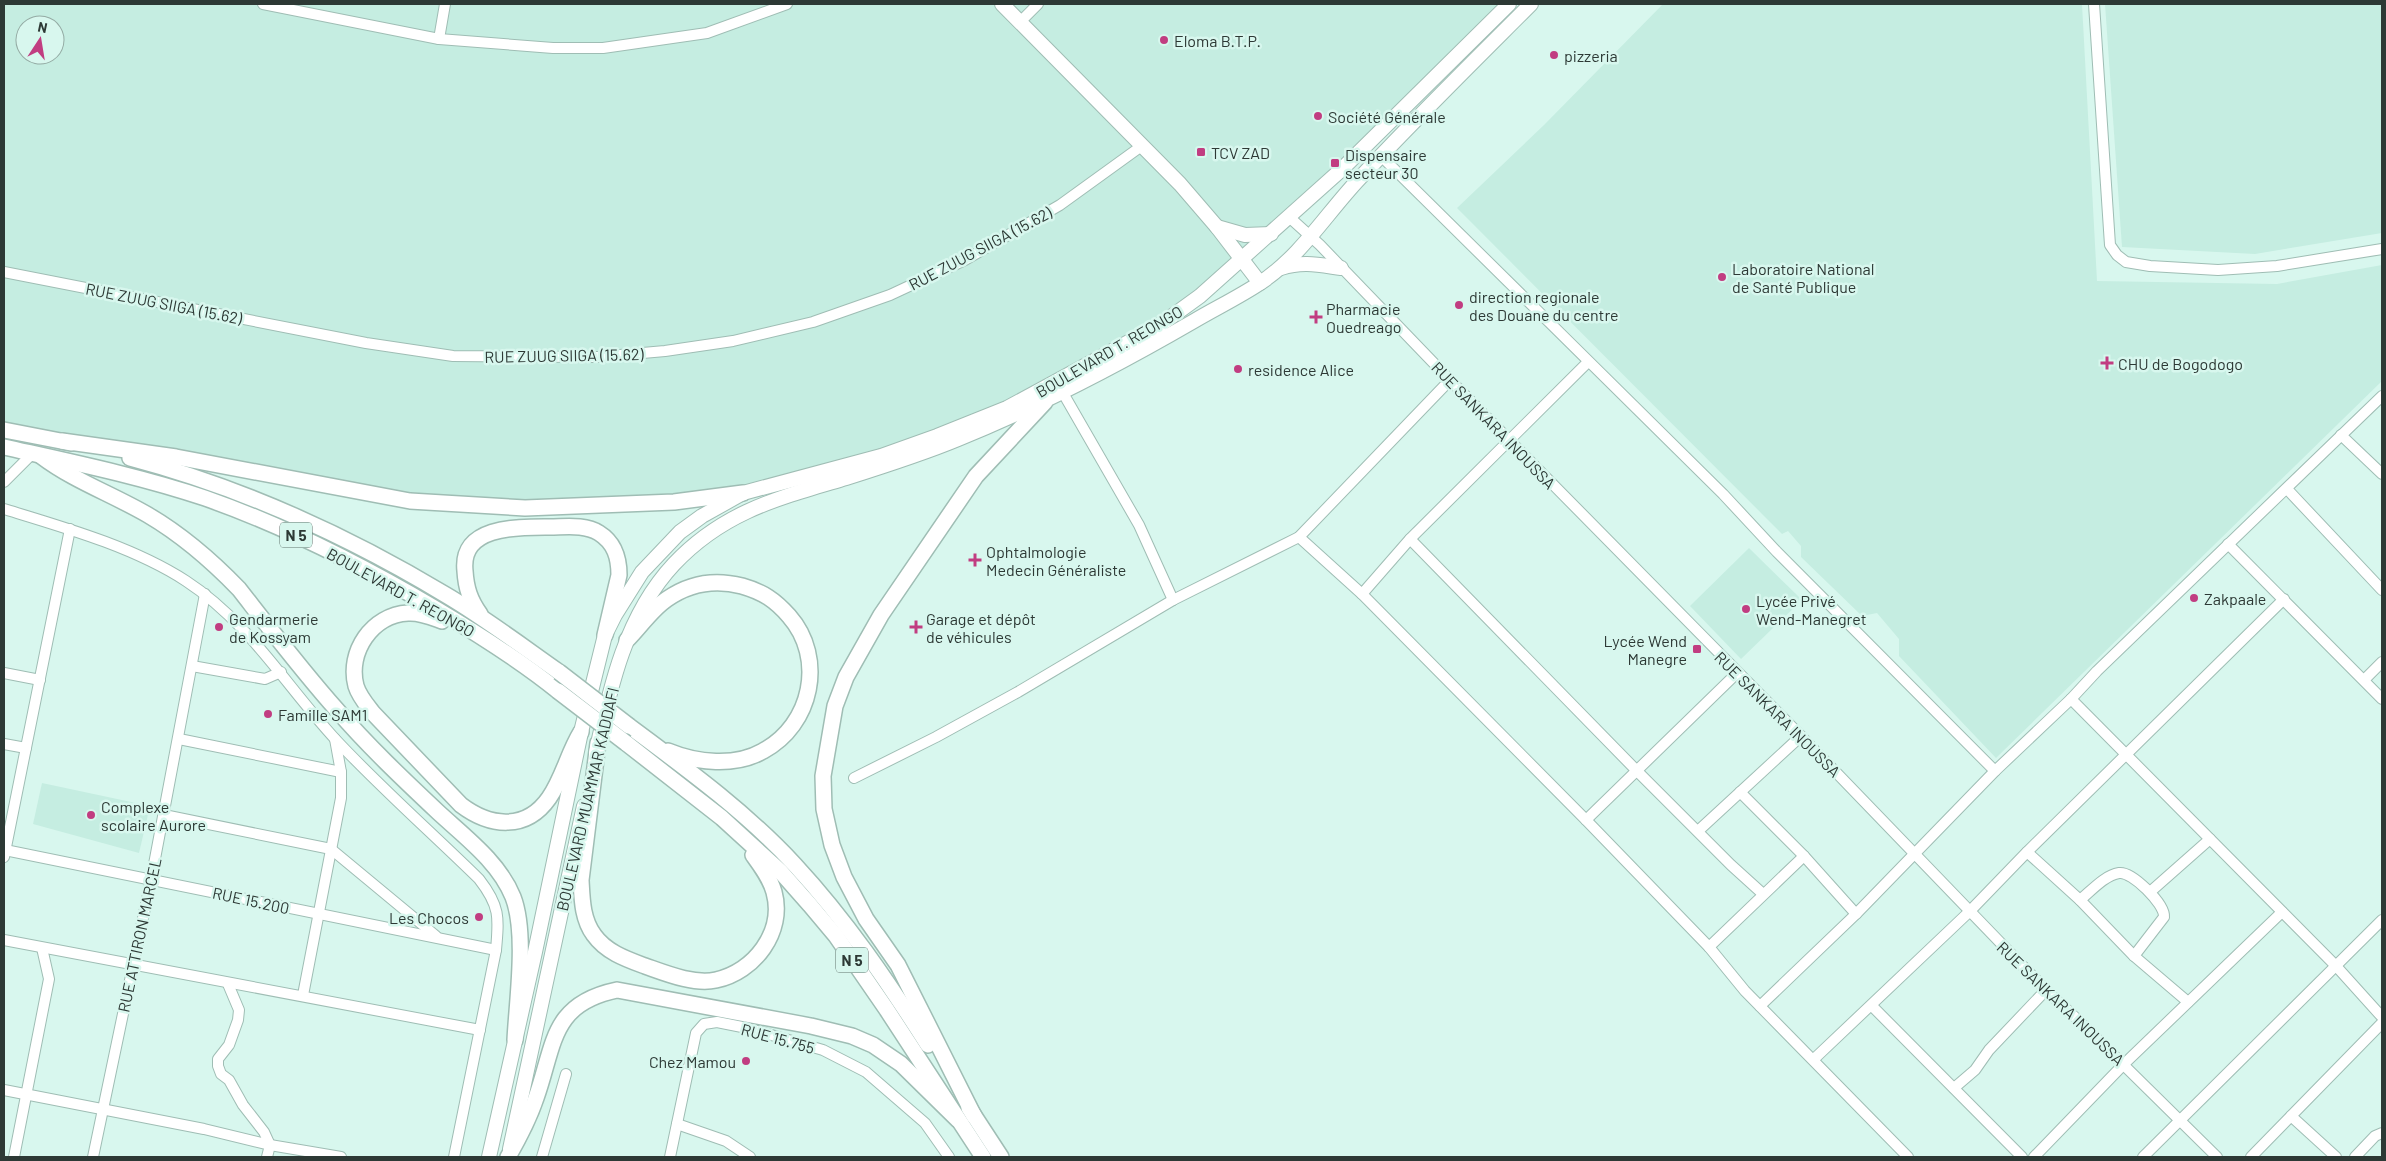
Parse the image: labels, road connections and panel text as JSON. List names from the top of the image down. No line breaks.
{"streets":{"highway":["BOULEVARD T. REONGO","N 5"],"main road":["BOULEVARD MUAMMAR KADDAFI"],"street":["RUE ZUUG SIIGA (15.62)","RUE SANKARA INOUSSA","RUE 15.200","RUE ATTIRON MARCEL","RUE 15.755"]},"crossings":[["BOULEVARD T. REONGO","RUE SANKARA INOUSSA"],["BOULEVARD T. REONGO","N 5"],["BOULEVARD T. REONGO","BOULEVARD MUAMMAR KADDAFI"],["RUE 15.200","RUE ATTIRON MARCEL"]],"places":{"other":["Eloma B.T.P.","pizzeria","Société Générale","Laboratoire National de Santé Publique","direction regionale des Douane du centre","residence Alice","Zakpaale","Lycée Privé Wend-Manegret","Gendarmerie de Kossyam","Famille SAM1","Complexe scolaire Aurore","Les Chocos","Chez Mamou"],"transit":["TCV ZAD","Dispensaire secteur 30","Lycée Wend Manegre"],"health":["Pharmacie Ouedreago","CHU de Bogodogo","Ophtalmologie Medecin Généraliste","Garage et dépôt de véhicules"]},"north":"top"}
